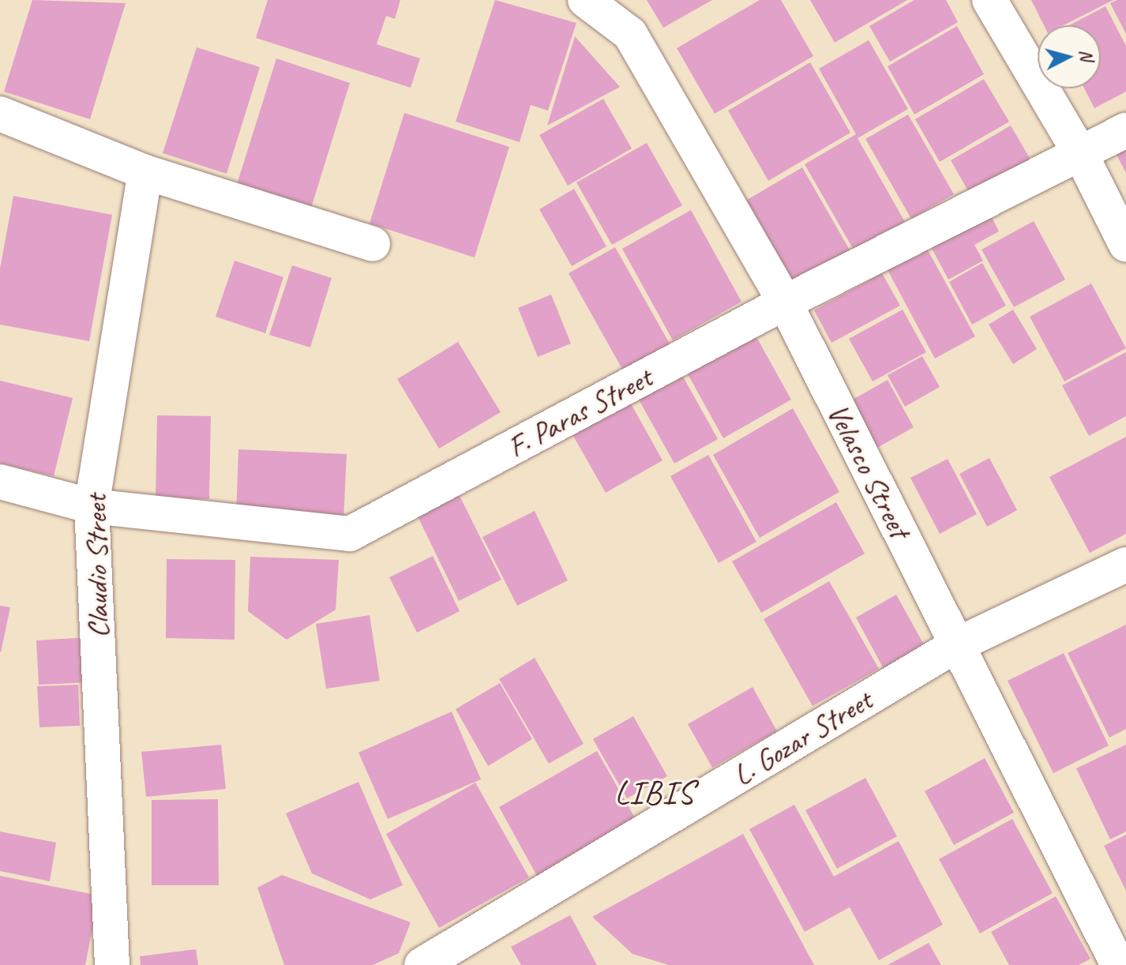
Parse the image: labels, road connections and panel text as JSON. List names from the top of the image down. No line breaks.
{"streets":{"street":["F. Paras Street","Velasco Street","Claudio Street","L. Gozar Street"]},"crossings":[["F. Paras Street","Velasco Street"],["F. Paras Street","Claudio Street"],["Velasco Street","L. Gozar Street"]],"districts":["LIBIS"],"north":"right"}
